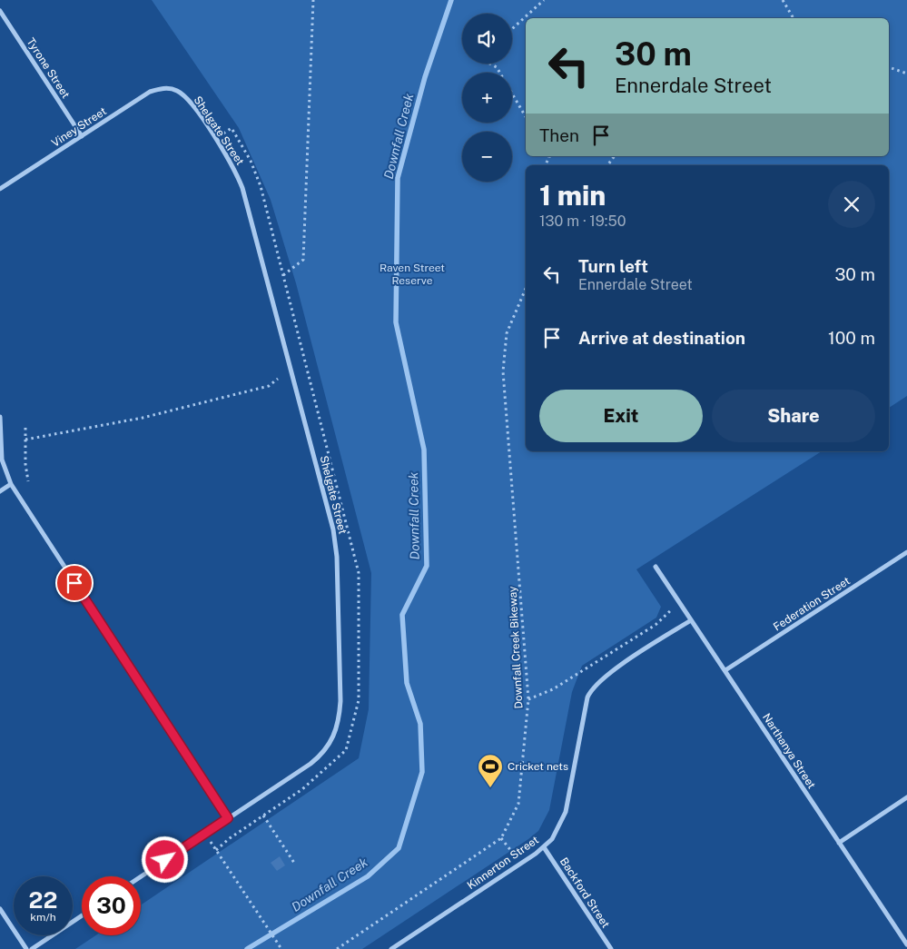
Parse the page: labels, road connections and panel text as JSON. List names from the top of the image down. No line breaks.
{"streets":{"street":["Tyrone Street","Viney Street","Shelgate Street","Federation Street","Narthanya Street","Kinnerton Street","Backford Street"],"path":["Downfall Creek Bikeway"]},"crossings":[["Tyrone Street","Viney Street"],["Viney Street","Shelgate Street"],["Federation Street","Narthanya Street"],["Narthanya Street","Kinnerton Street"],["Kinnerton Street","Backford Street"]],"water":["Downfall Creek"],"parks":["Raven Street Reserve"],"places":{"sports":["Cricket nets"]},"page":{"map_buttons":["+","−"],"turn":["30 m","Ennerdale Street"],"then":"Then","heading":["1 min","130 m · 19:50"],"list":[{"name":"Turn left","note":"Ennerdale Street","value":"30 m"},{"name":"Arrive at destination","value":"100 m"}],"buttons":["Exit","Share"],"speed":"22 km/h","limit":"30"}}
